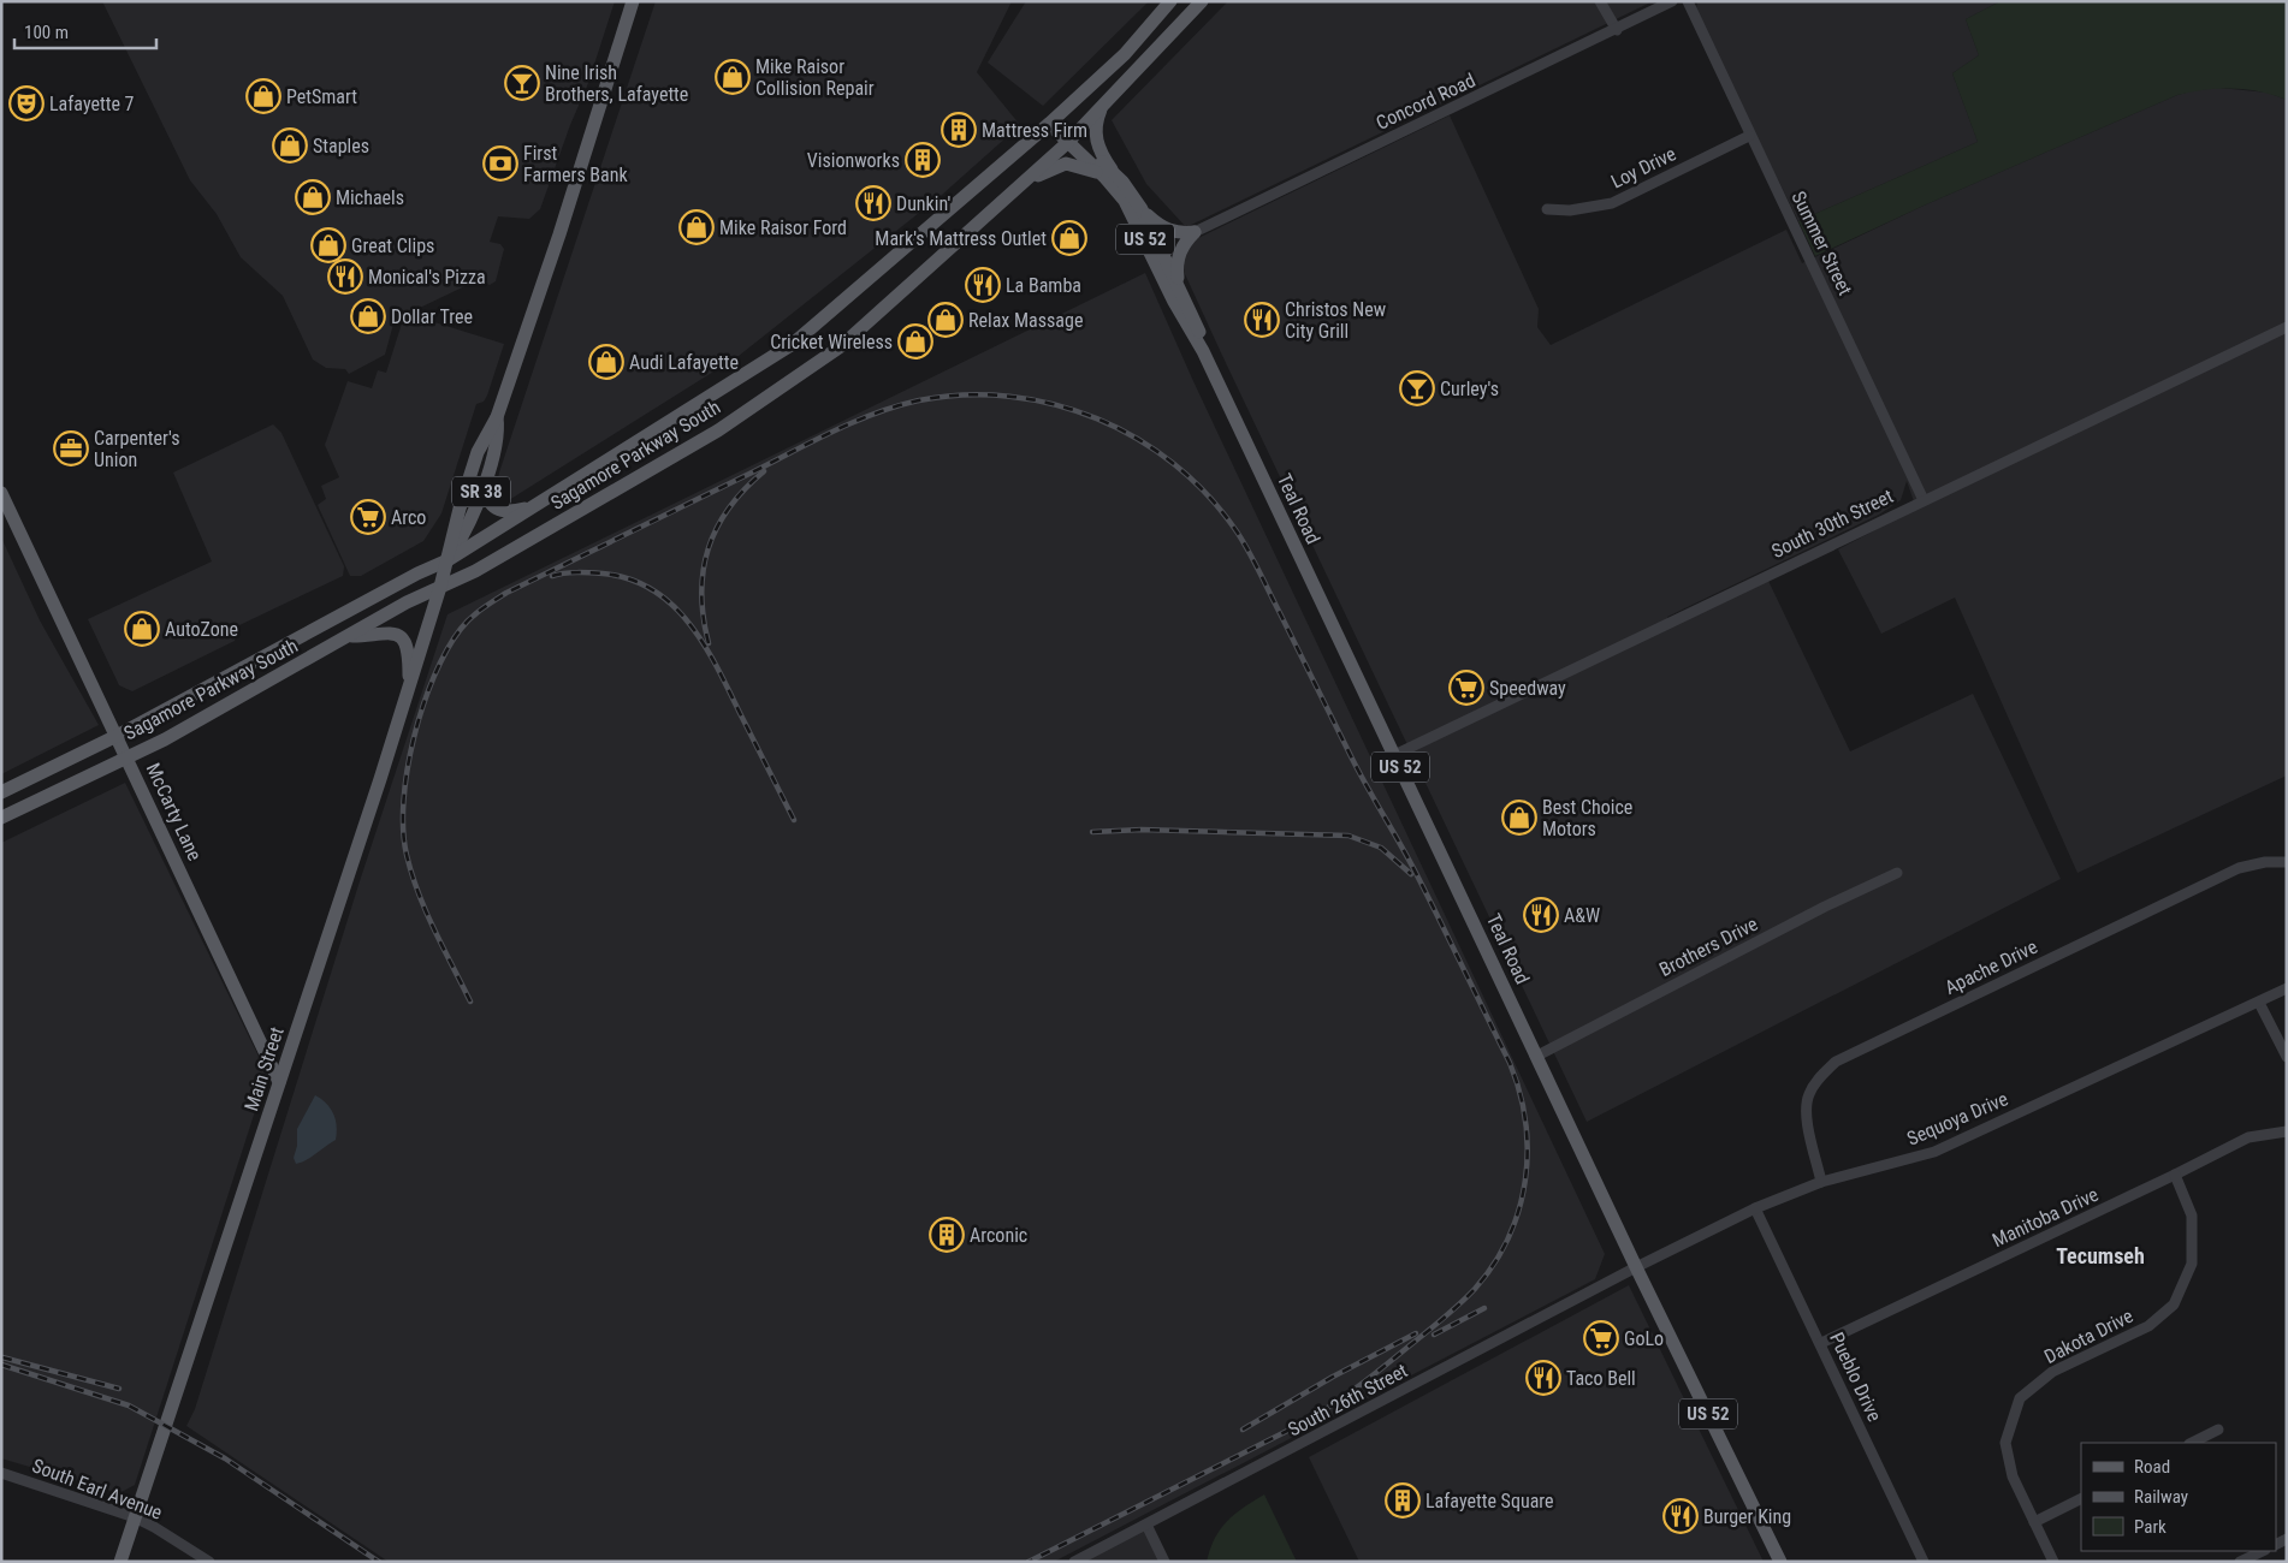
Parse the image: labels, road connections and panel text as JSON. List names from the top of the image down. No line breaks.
{"streets":{"main road":["US 52","Sagamore Parkway South","SR 38","Teal Road","McCarty Lane","Main Street"],"street":["Concord Road","Loy Drive","Summer Street","South 30th Street","Brothers Drive","Apache Drive","Sequoya Drive","Manitoba Drive","Dakota Drive","Pueblo Drive","South 26th Street","South Earl Avenue"]},"crossings":[["Loy Drive","Summer Street"],["US 52","Sagamore Parkway South"],["US 52","Teal Road"],["Summer Street","South 30th Street"],["Sagamore Parkway South","SR 38"],["Sagamore Parkway South","Teal Road"],["Sagamore Parkway South","McCarty Lane"],["Sagamore Parkway South","Main Street"],["SR 38","Main Street"],["Teal Road","South 30th Street"],["Teal Road","Brothers Drive"],["Teal Road","Sequoya Drive"],["Teal Road","South 26th Street"],["McCarty Lane","Main Street"],["Apache Drive","Sequoya Drive"],["Main Street","South Earl Avenue"],["Sequoya Drive","Pueblo Drive"],["Sequoya Drive","South 26th Street"],["Manitoba Drive","Dakota Drive"],["Manitoba Drive","Pueblo Drive"]],"districts":["Tecumseh"],"places":{"shop":["Mike Raisor Collision Repair","PetSmart","Staples","Michaels","Mike Raisor Ford","Mark's Mattress Outlet","Great Clips","Dollar Tree","Relax Massage","Cricket Wireless","Audi Lafayette","AutoZone","Best Choice Motors"],"bar":["Nine Irish Brothers, Lafayette","Curley's"],"theatre":["Lafayette 7"],"building":["Mattress Firm","Visionworks","Arconic","Lafayette Square"],"bank":["First Farmers Bank"],"restaurant":["Dunkin'","Monical's Pizza","La Bamba","Christos New City Grill","A&W","Taco Bell","Burger King"],"office":["Carpenter's Union"],"supermarket":["Arco","Speedway","GoLo"]},"legend":["Road","Railway","Park"],"scale_bar":"100 m"}
